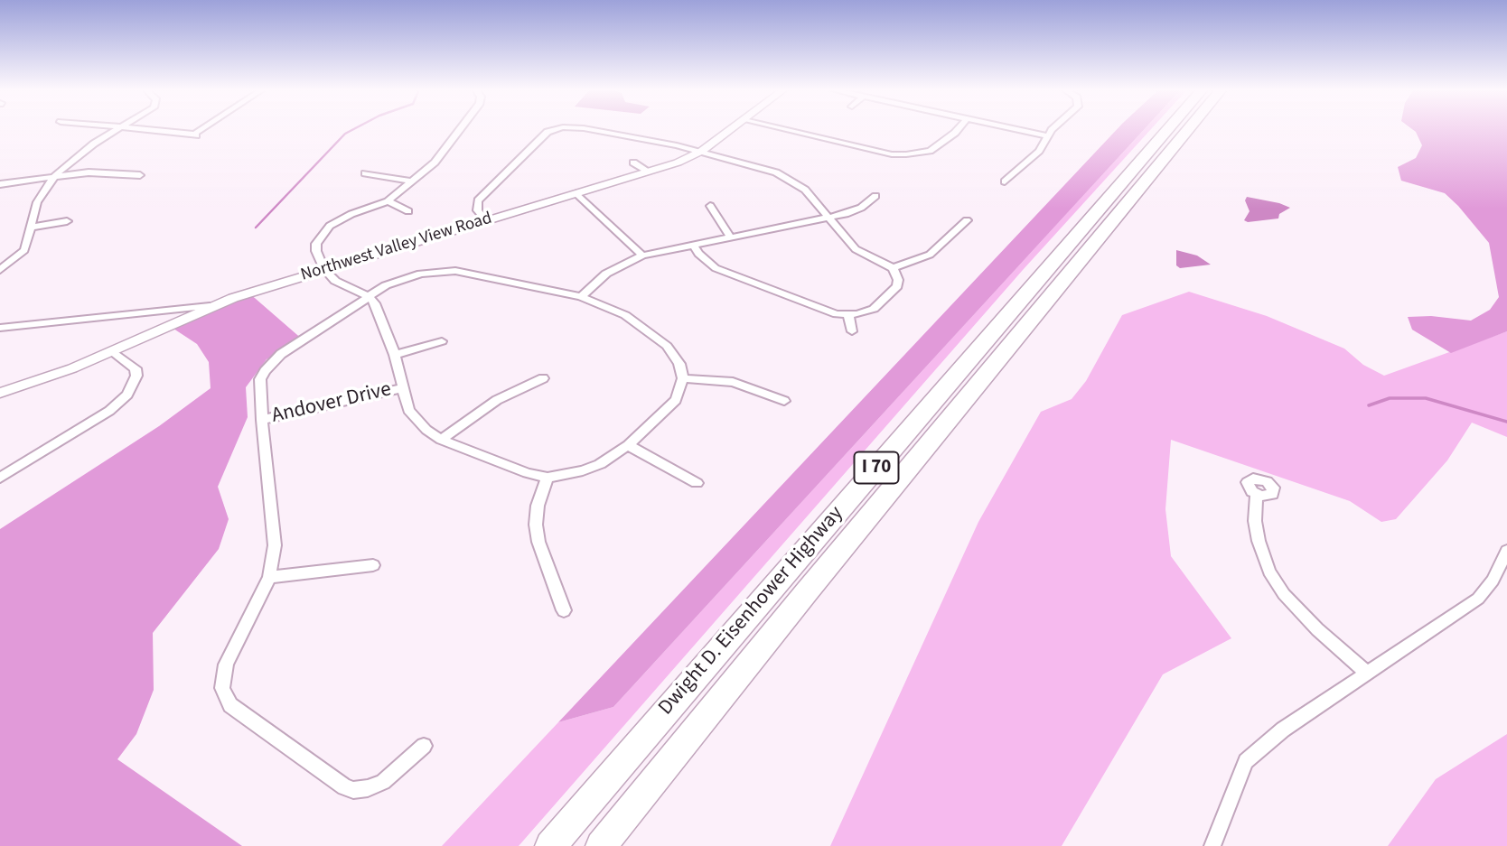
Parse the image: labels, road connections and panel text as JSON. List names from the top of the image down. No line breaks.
{"streets":{"highway":["I 70","Dwight D. Eisenhower Highway"],"street":["Northwest Valley View Road","Andover Drive"]}}
